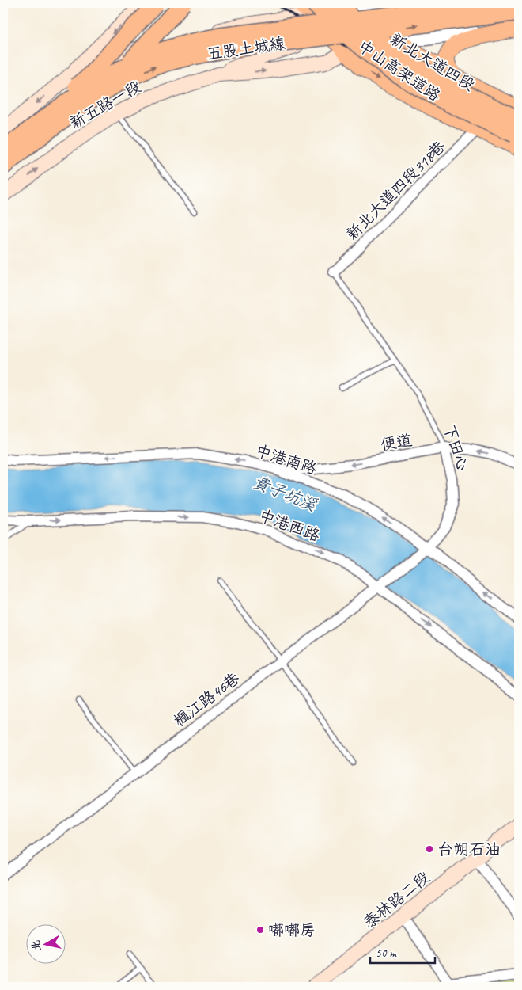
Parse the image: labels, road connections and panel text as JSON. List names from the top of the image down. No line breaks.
{"streets":{"highway":["五股土城線","中山高架道路"],"main road":["新北大道四段","新五路一段","泰林路二段"],"street":["新北大道四段318巷","便道","下田心","中港南路","中港西路","楓江路46巷"]},"crossings":[["新北大道四段","中山高架道路"],["新北大道四段","新五路一段"],["新北大道四段318巷","下田心"],["便道","下田心"],["便道","中港南路"],["下田心","中港南路"],["下田心","楓江路46巷"],["中港南路","楓江路46巷"],["中港西路","楓江路46巷"]],"one_way":["便道","中港南路","中港西路"],"water":["貴子坑溪"],"places":["台朔石油","嘟嘟房"],"scale_bar":"50 m","north":"left"}
